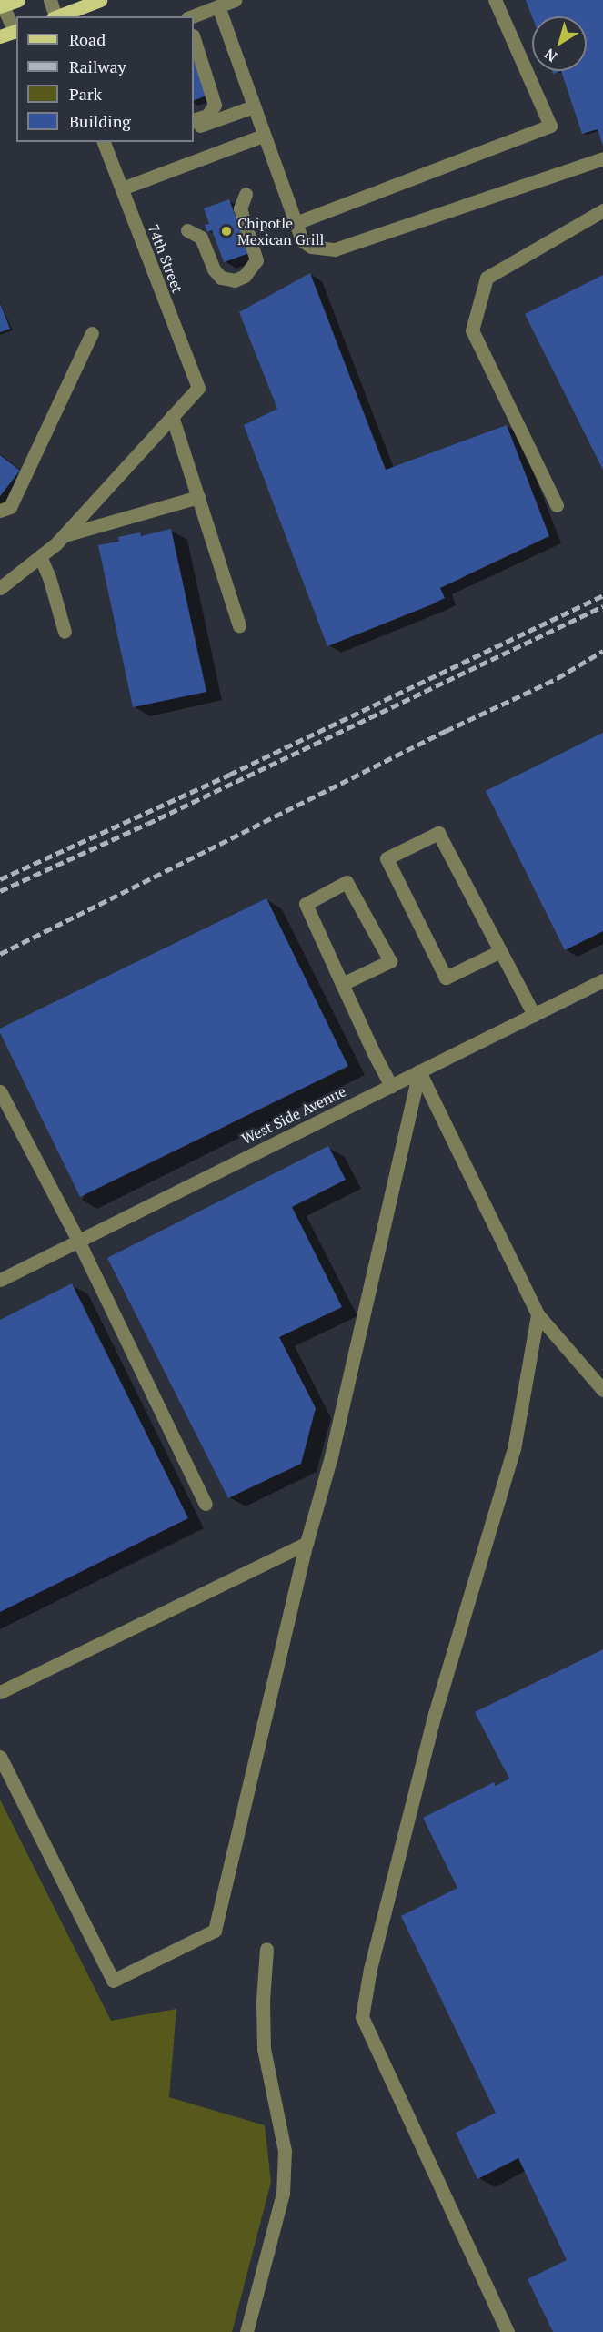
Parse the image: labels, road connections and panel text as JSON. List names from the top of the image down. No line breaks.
{"streets":{"street":["74th Street","West Side Avenue"]},"places":["Chipotle Mexican Grill"],"legend":["Road","Railway","Park","Building"],"north":"bottom left"}
